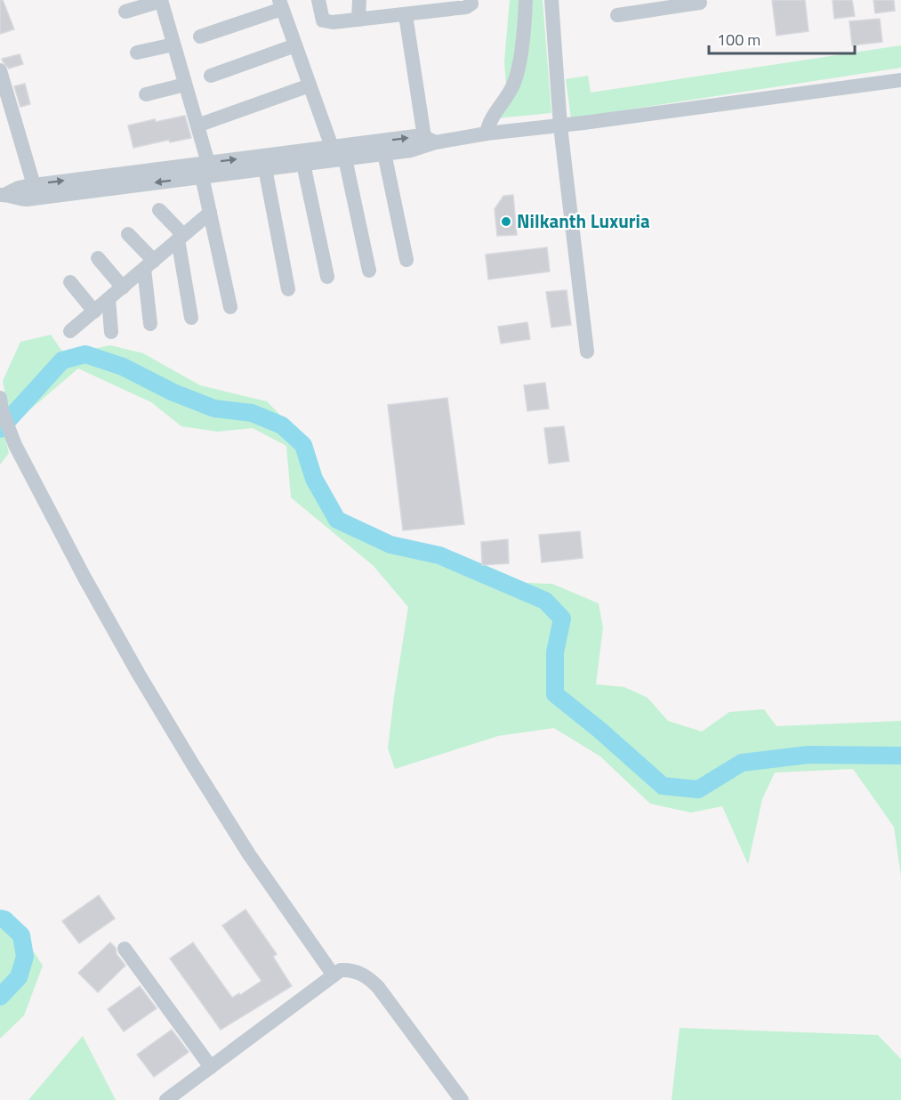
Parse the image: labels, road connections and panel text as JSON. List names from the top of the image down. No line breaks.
{"places":["Nilkanth Luxuria"],"scale_bar":"100 m"}
